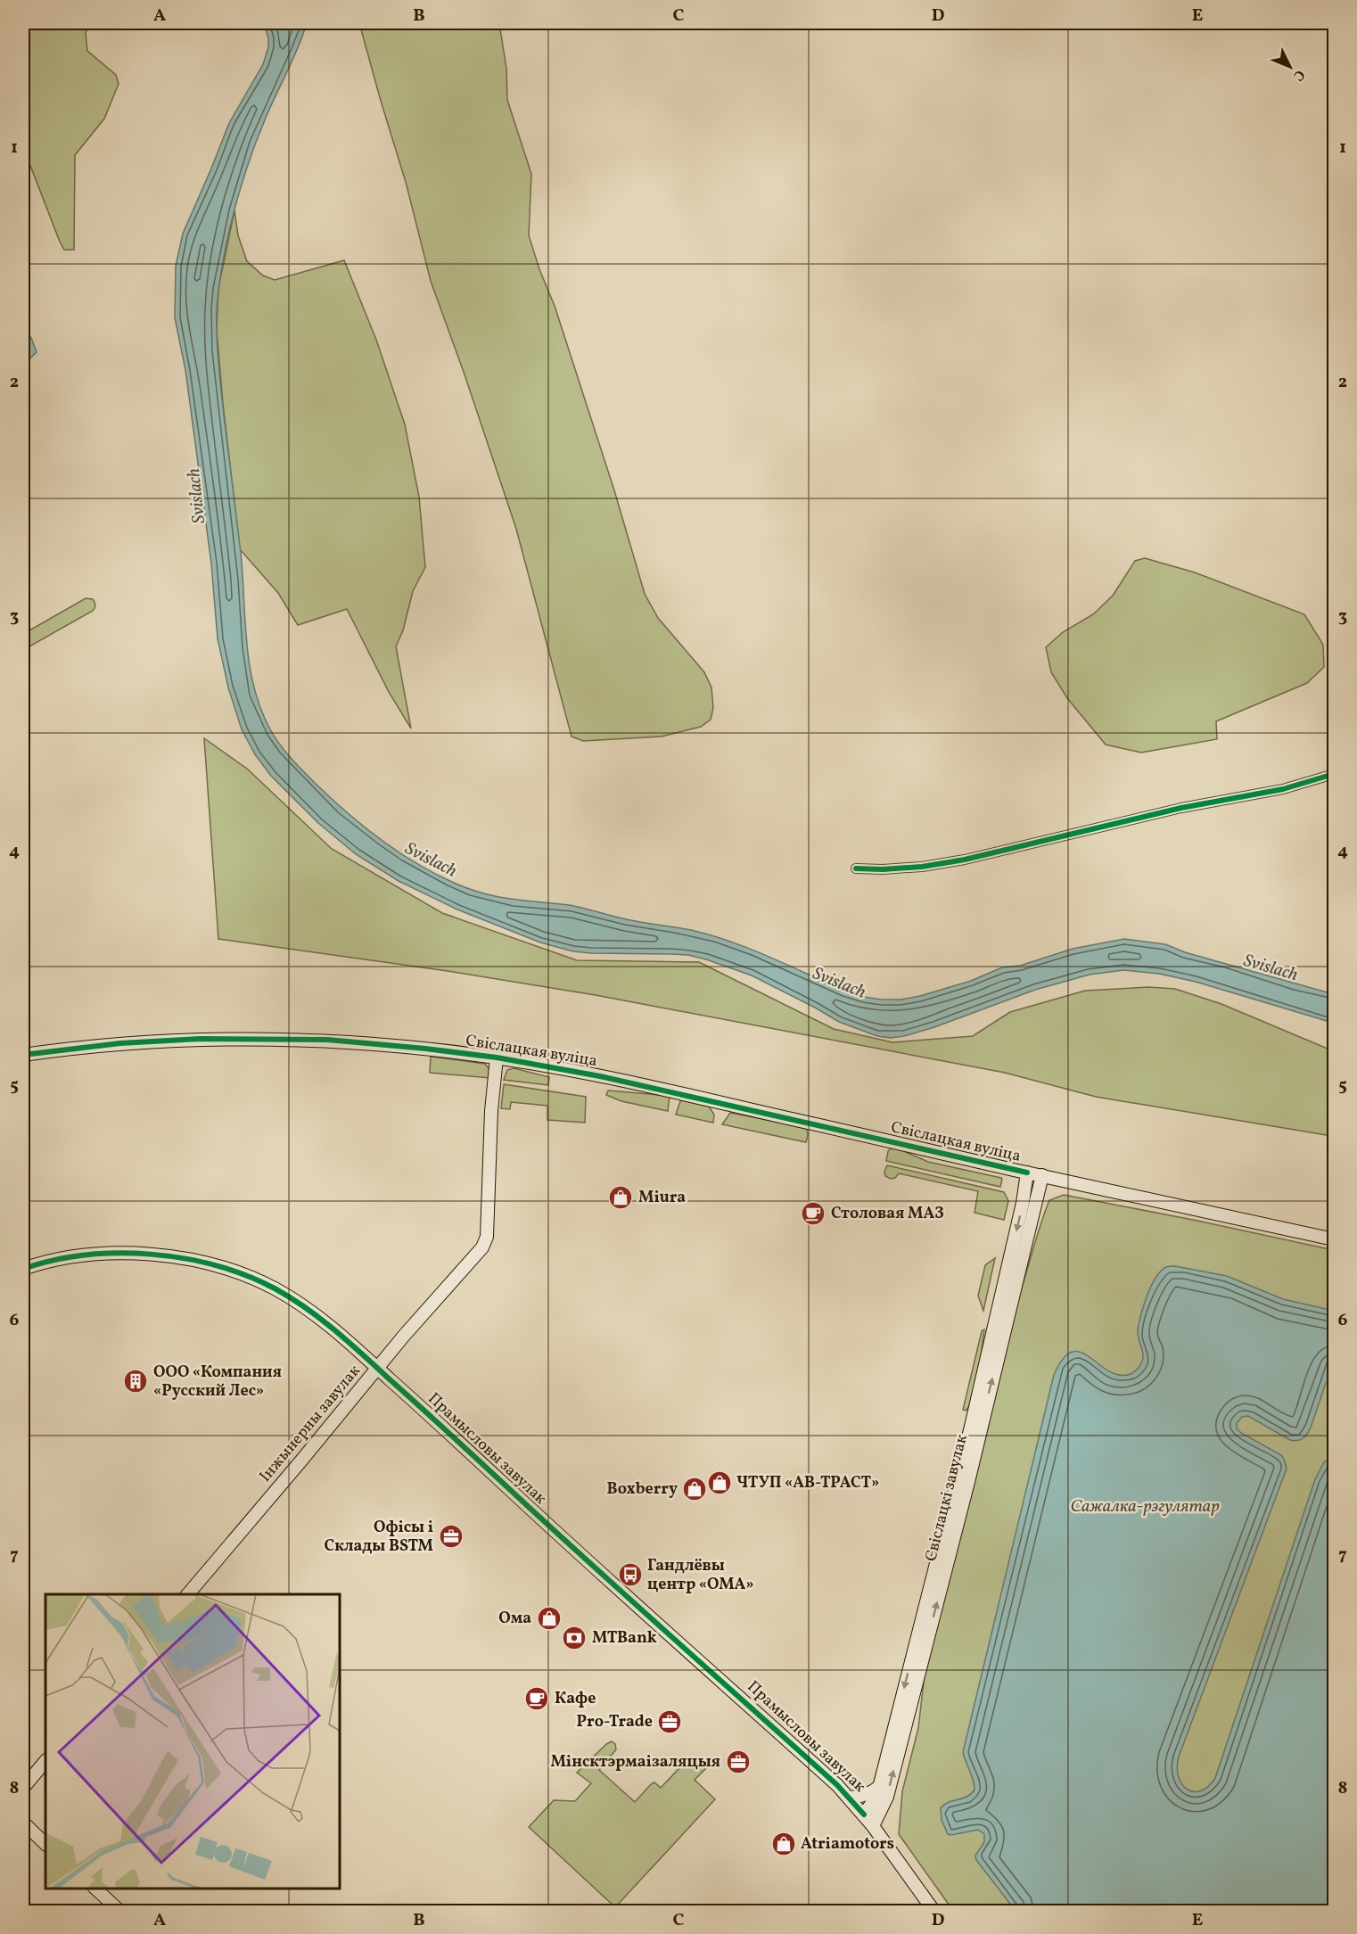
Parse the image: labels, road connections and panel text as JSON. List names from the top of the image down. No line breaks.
{"streets":{"street":["Свіслацкая вуліца","Інжынерны завулак","Прамысловы завулак","Свіслацкі завулак"]},"crossings":[["Свіслацкая вуліца","Інжынерны завулак"],["Свіслацкая вуліца","Свіслацкі завулак"],["Інжынерны завулак","Прамысловы завулак"],["Прамысловы завулак","Свіслацкі завулак"]],"water":["Svislach","Сажалка-рэгулятар"],"places":{"shop":["Miura","ЧТУП «АВ-ТРАСТ»","Boxberry","Ома","Atriamotors"],"cafe":["Столовая МАЗ","Кафе"],"building":["ООО «Компания «Русский Лес»"],"office":["Офісы і Склады BSTM","Pro-Trade","Мінсктэрмаізаляцыя"],"bus stop":["Гандлёвы центр «ОМА»"],"bank":["MTBank"]},"north":"bottom right","grid":{"columns":["A","B","C","D","E"],"rows":["1","2","3","4","5","6","7","8"]}}
